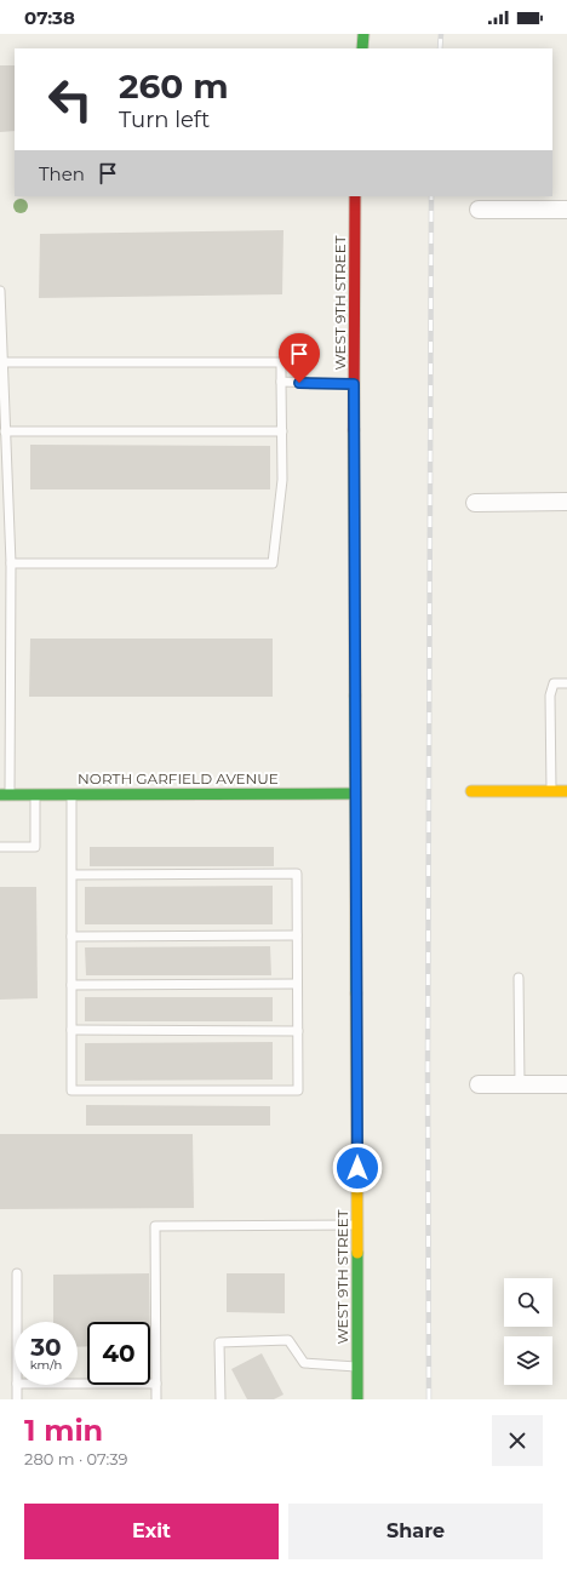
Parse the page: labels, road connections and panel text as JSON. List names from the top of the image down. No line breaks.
{"streets":{"street":["WEST 9TH STREET","NORTH GARFIELD AVENUE"]},"crossings":[["WEST 9TH STREET","NORTH GARFIELD AVENUE"]],"page":{"status":"07:38","turn":["260 m","Turn left"],"then":"Then","speed":"30 km/h","limit":"40","heading":["1 min","280 m · 07:39"],"buttons":["Exit","Share"]}}
